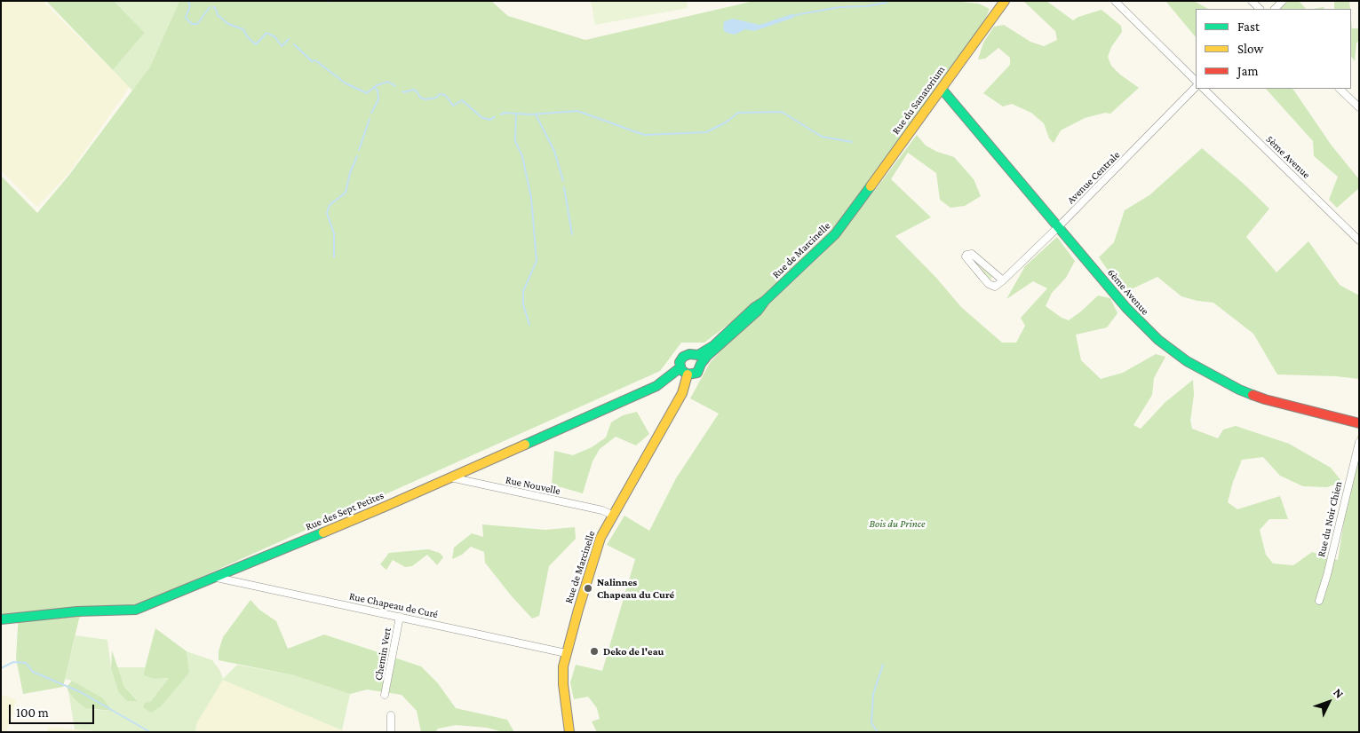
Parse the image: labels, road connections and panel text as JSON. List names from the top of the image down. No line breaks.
{"streets":{"street":["Rue du Sanatorium","5ème Avenue","Avenue Centrale","Rue de Marcinelle","6ème Avenue","Rue Nouvelle","Rue des Sept Petites","Rue du Noir Chien","Rue Chapeau de Curé","Chemin Vert"]},"crossings":[["Rue du Sanatorium","Rue de Marcinelle"],["Rue du Sanatorium","6ème Avenue"],["Avenue Centrale","6ème Avenue"],["Rue de Marcinelle","Rue Nouvelle"],["Rue de Marcinelle","Rue des Sept Petites"],["Rue de Marcinelle","Rue Chapeau de Curé"],["Rue Nouvelle","Rue des Sept Petites"],["Rue des Sept Petites","Rue Chapeau de Curé"],["Rue Chapeau de Curé","Chemin Vert"]],"parks":["Bois du Prince"],"places":["Nalinnes Chapeau du Curé","Deko de l'eau"],"legend":["Fast","Slow","Jam"],"scale_bar":"100 m","north":"top right"}
